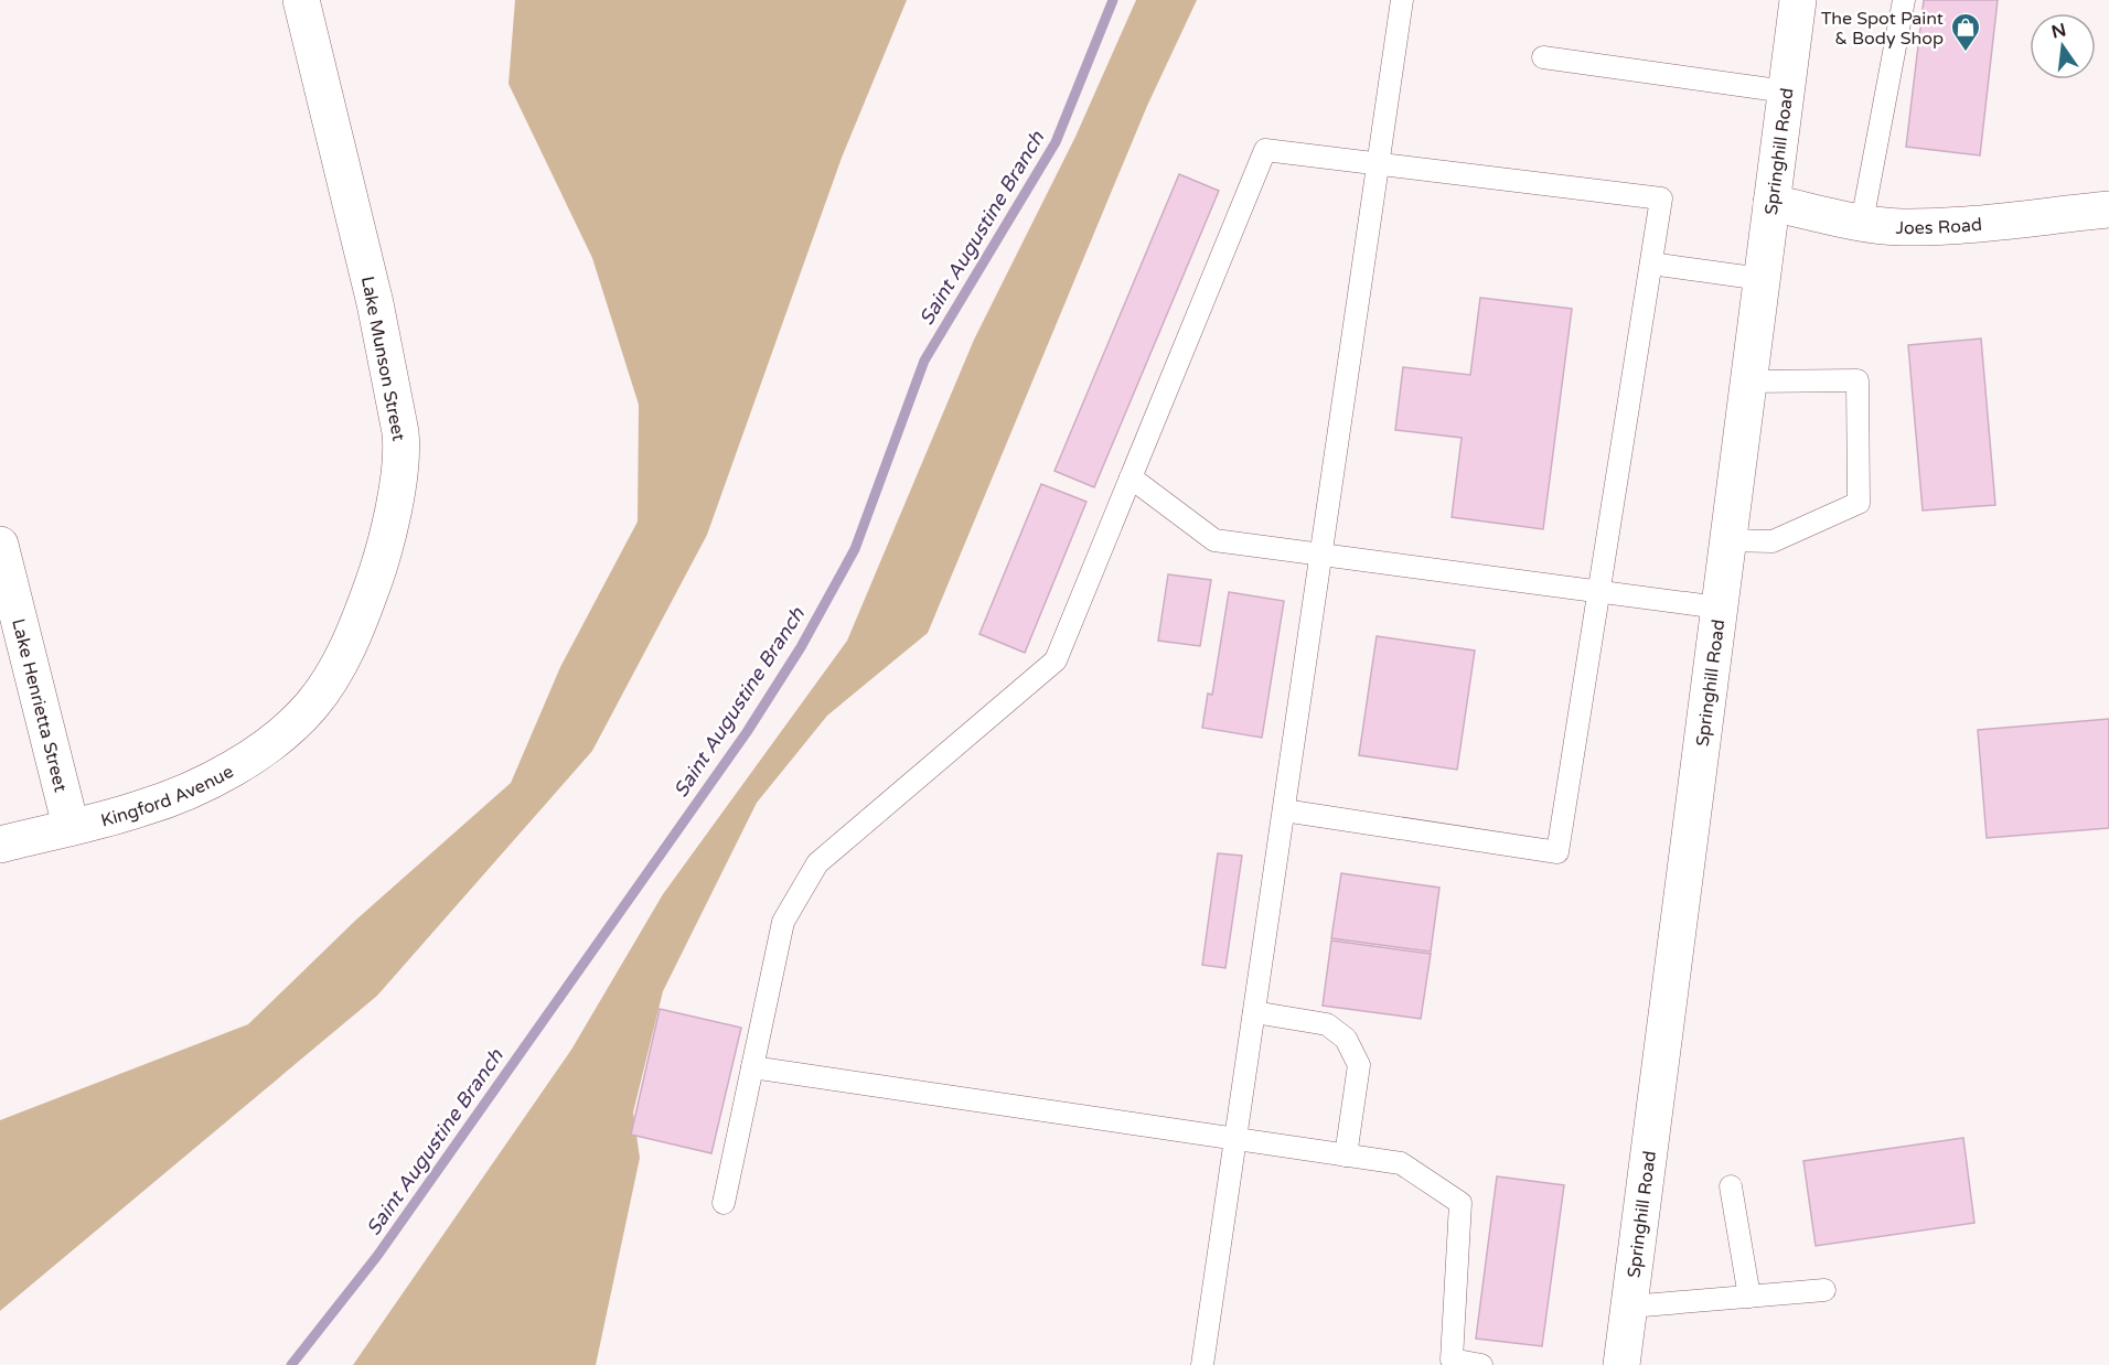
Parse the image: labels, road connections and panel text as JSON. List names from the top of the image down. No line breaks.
{"streets":{"street":["Springhill Road","Joes Road","Lake Munson Street","Lake Henrietta Street","Kingford Avenue"]},"crossings":[["Springhill Road","Joes Road"],["Lake Munson Street","Kingford Avenue"],["Lake Henrietta Street","Kingford Avenue"]],"water":["Saint Augustine Branch"],"places":{"shop":["The Spot Paint & Body Shop"]},"north":"top"}
